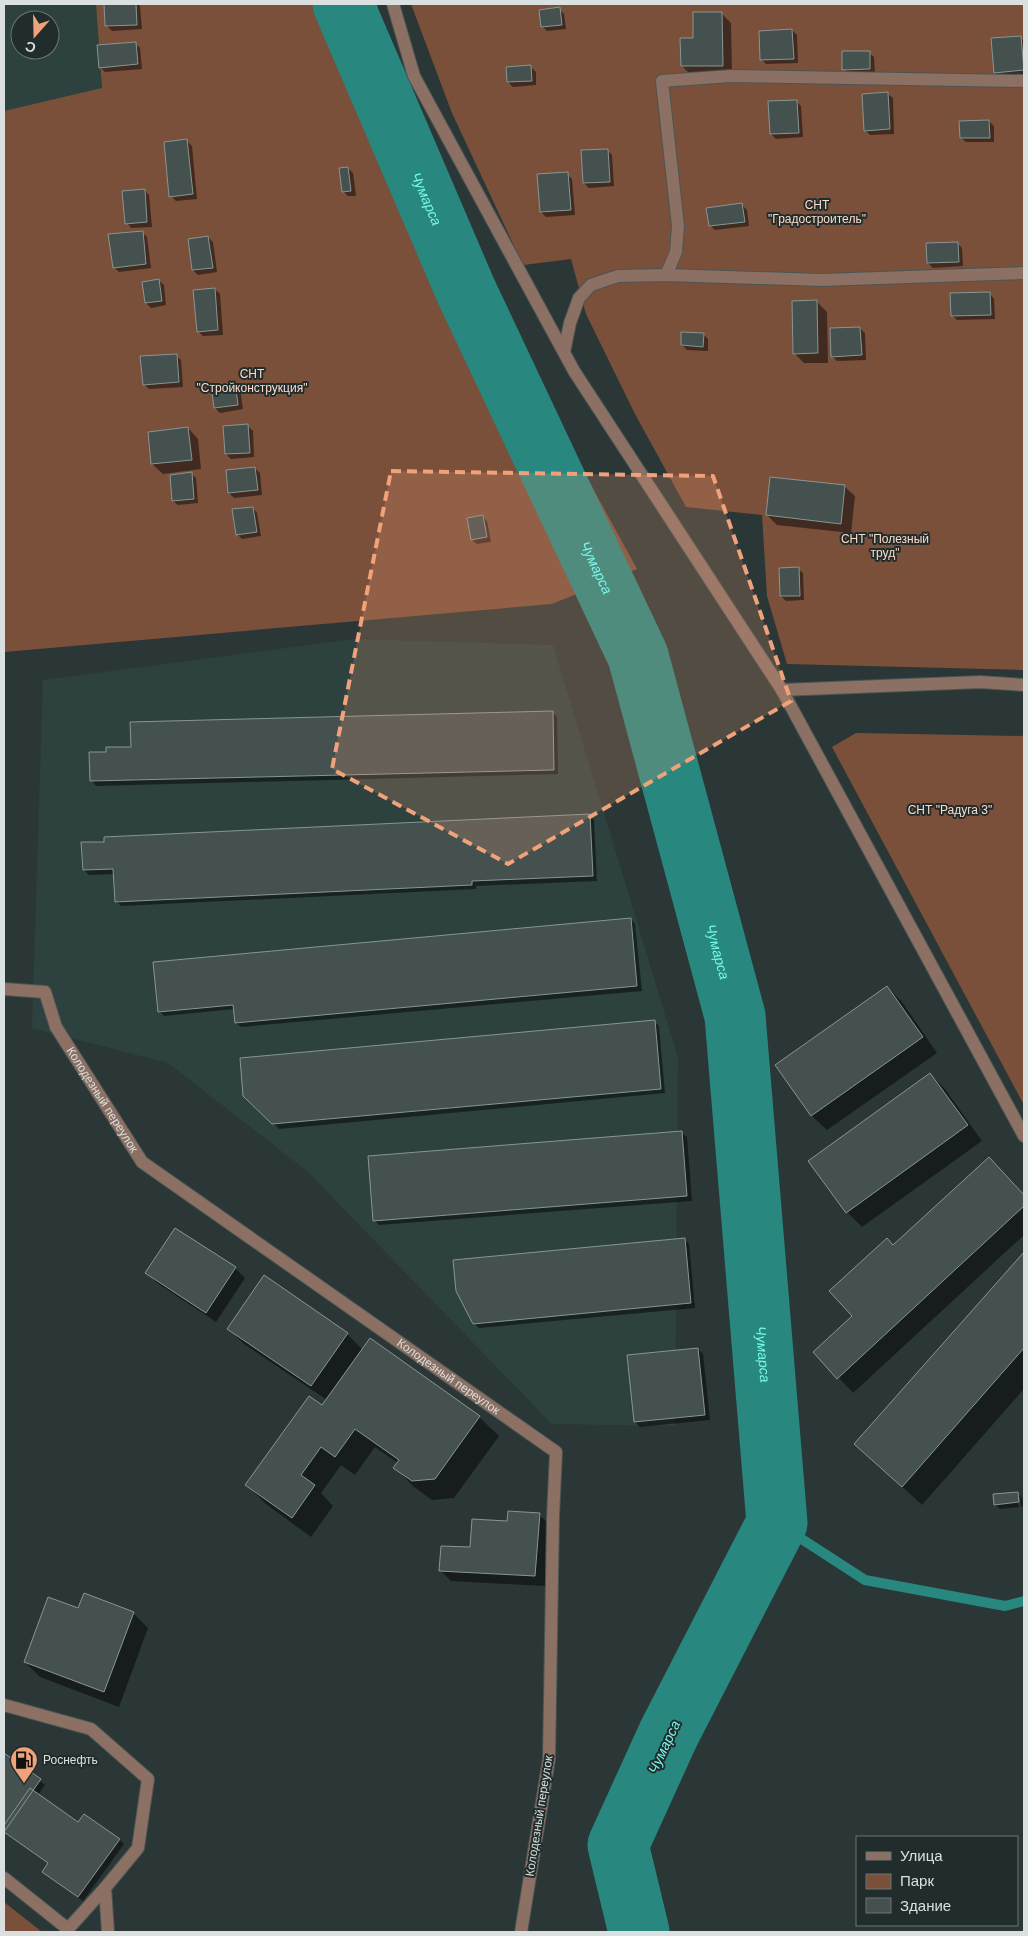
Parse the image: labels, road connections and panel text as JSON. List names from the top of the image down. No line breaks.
{"streets":{"street":["Колодезный переулок"]},"water":["Чумарса"],"parks":["СНТ \"Градостроитель\"","СНТ \"Стройконструкция\"","СНТ \"Полезный труд\"","СНТ \"Радуга 3\""],"places":{"fuel station":["Роснефть"]},"legend":["Улица","Парк","Здание"],"north":"bottom"}
